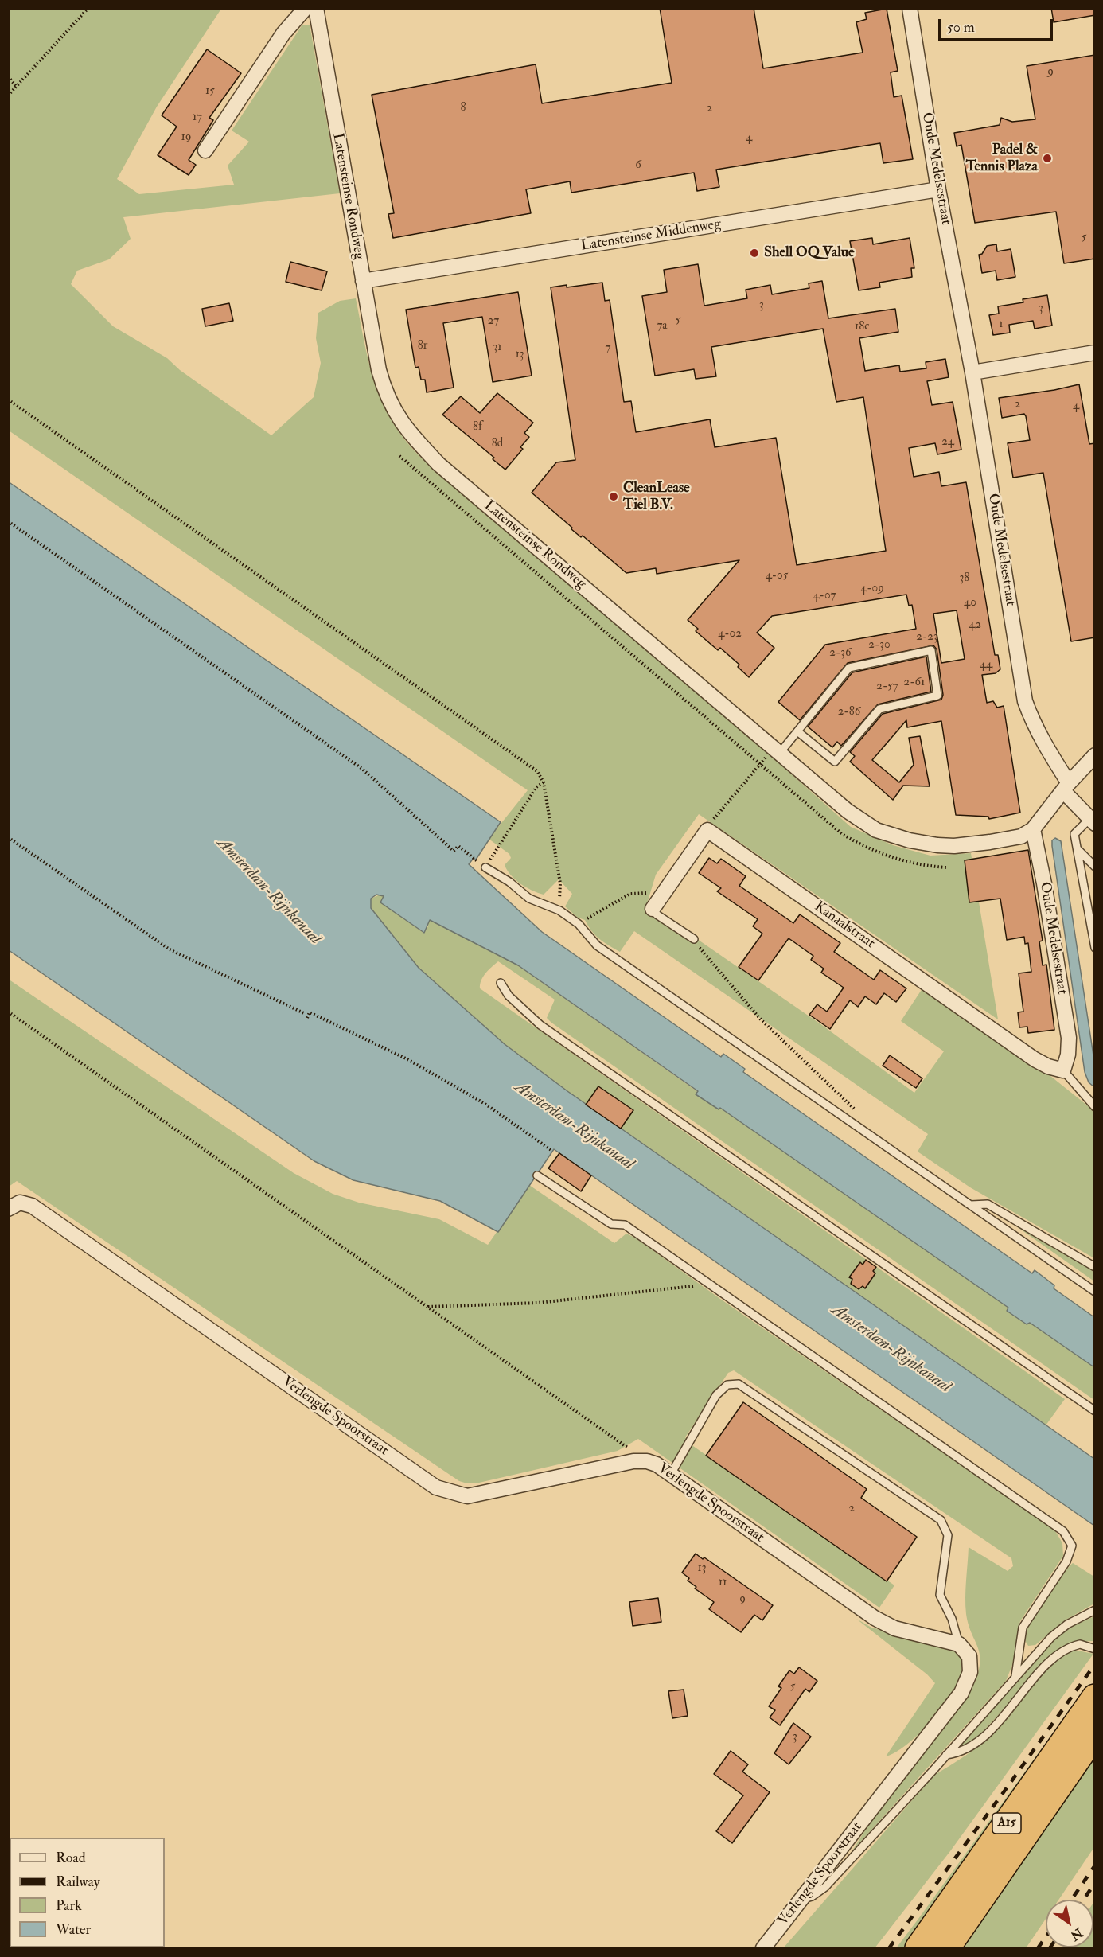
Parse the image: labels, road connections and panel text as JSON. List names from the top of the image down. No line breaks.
{"streets":{"highway":["A15"],"street":["Oude Medelsestraat","Latensteinse Rondweg","Latensteinse Middenweg","Kanaalstraat","Verlengde Spoorstraat"]},"crossings":[["Oude Medelsestraat","Latensteinse Rondweg"],["Oude Medelsestraat","Latensteinse Middenweg"],["Oude Medelsestraat","Kanaalstraat"],["Latensteinse Rondweg","Latensteinse Middenweg"]],"water":["Amsterdam-Rijnkanaal"],"places":["Padel & Tennis Plaza","Shell OQ Value","CleanLease Tiel B.V."],"house_numbers":["9","15","8","2","17","19","4","6","5","3","3","5","27","1","7a","18c","8r","31","7","13","2","4","8f","24","8d","4-05","38","4-09","4-07","40","42","4-02","2-23","2-30","2-36","44","2-61","2-57","2-86","2","13","11","9","5","3"],"legend":["Road","Railway","Park","Water"],"scale_bar":"50 m","north":"bottom right"}
